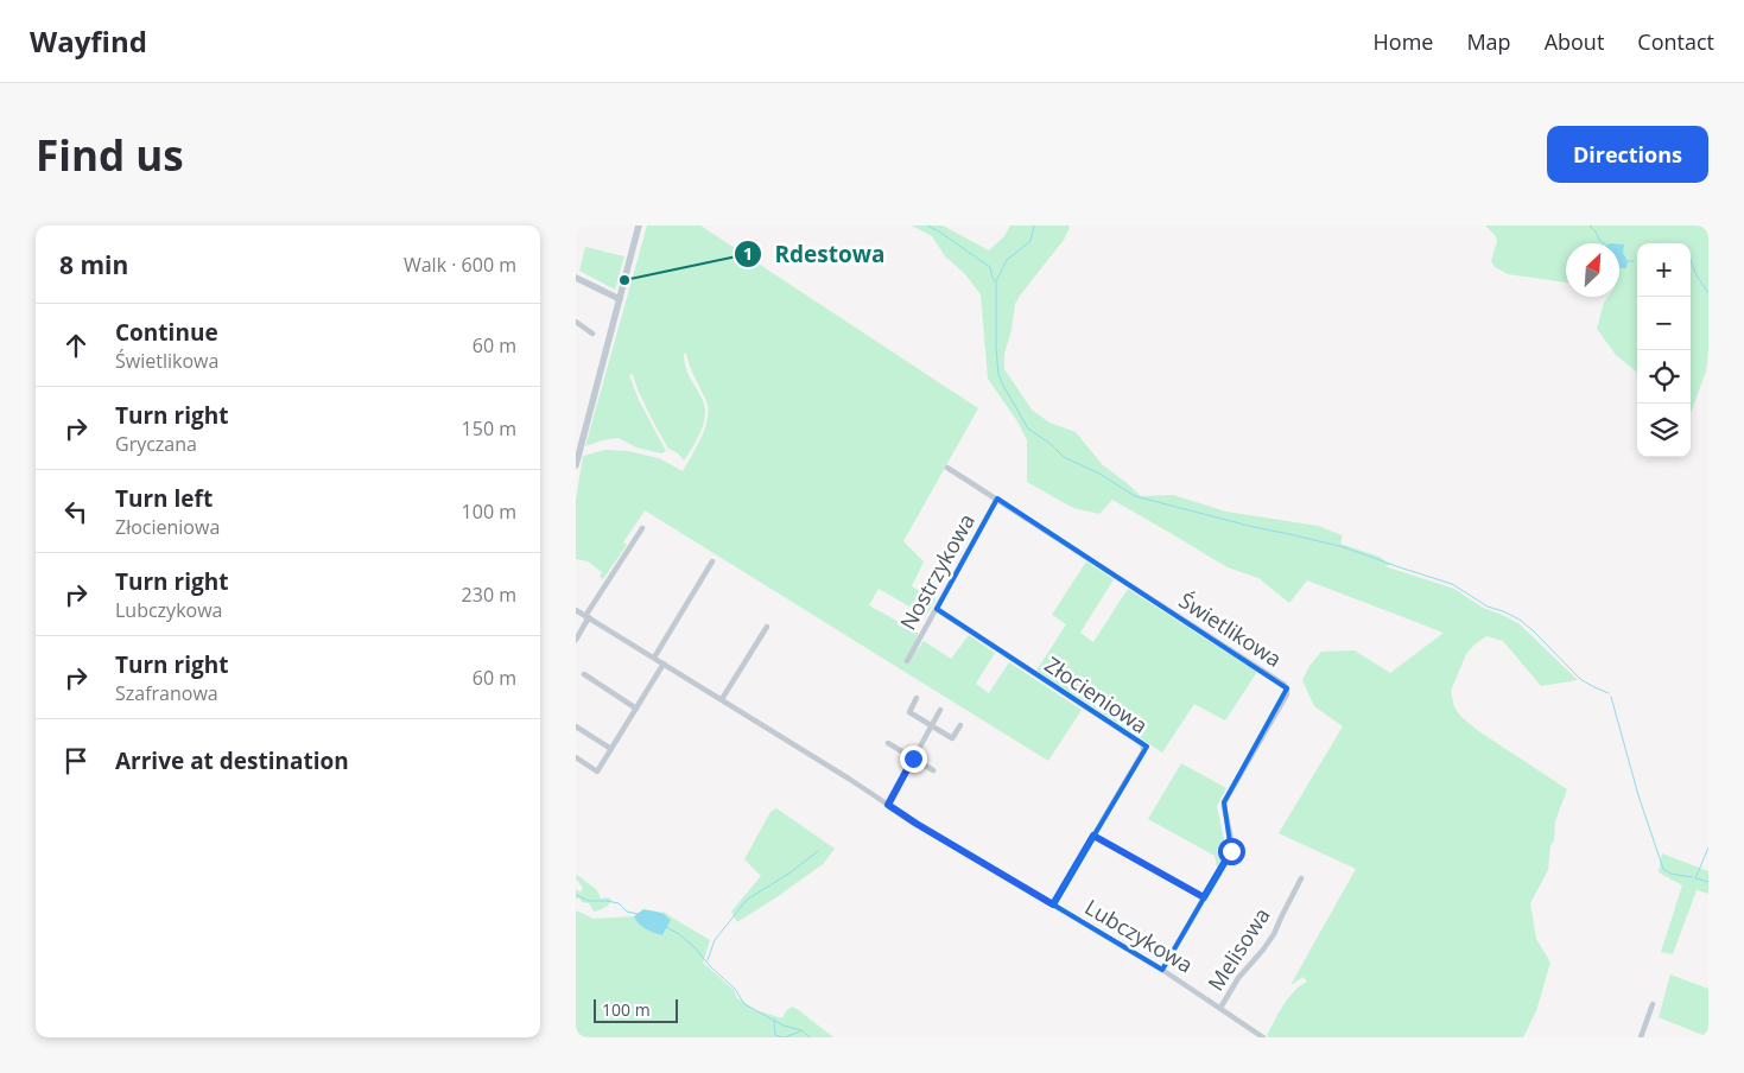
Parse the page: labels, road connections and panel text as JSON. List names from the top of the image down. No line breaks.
{"streets":{"street":["Nostrzykowa","Świetlikowa","Złocieniowa","Lubczykowa","Melisowa"]},"crossings":[["Nostrzykowa","Świetlikowa"],["Nostrzykowa","Złocieniowa"],["Świetlikowa","Lubczykowa"],["Złocieniowa","Lubczykowa"],["Lubczykowa","Melisowa"]],"places":["Rdestowa"],"scale_bar":"100 m","north":"top right","page":{"header":"Wayfind","nav":["Home","Map","About","Contact"],"buttons":"Directions","title":"Find us","heading":["8 min","Walk · 600 m"],"map_buttons":["+","−"],"list":[["Continue","Świetlikowa","60 m"],["Turn right","Gryczana","150 m"],["Turn left","Złocieniowa","100 m"],["Turn right","Lubczykowa","230 m"],["Turn right","Szafranowa","60 m"],"Arrive at destination"],"scale":"100 m"}}
